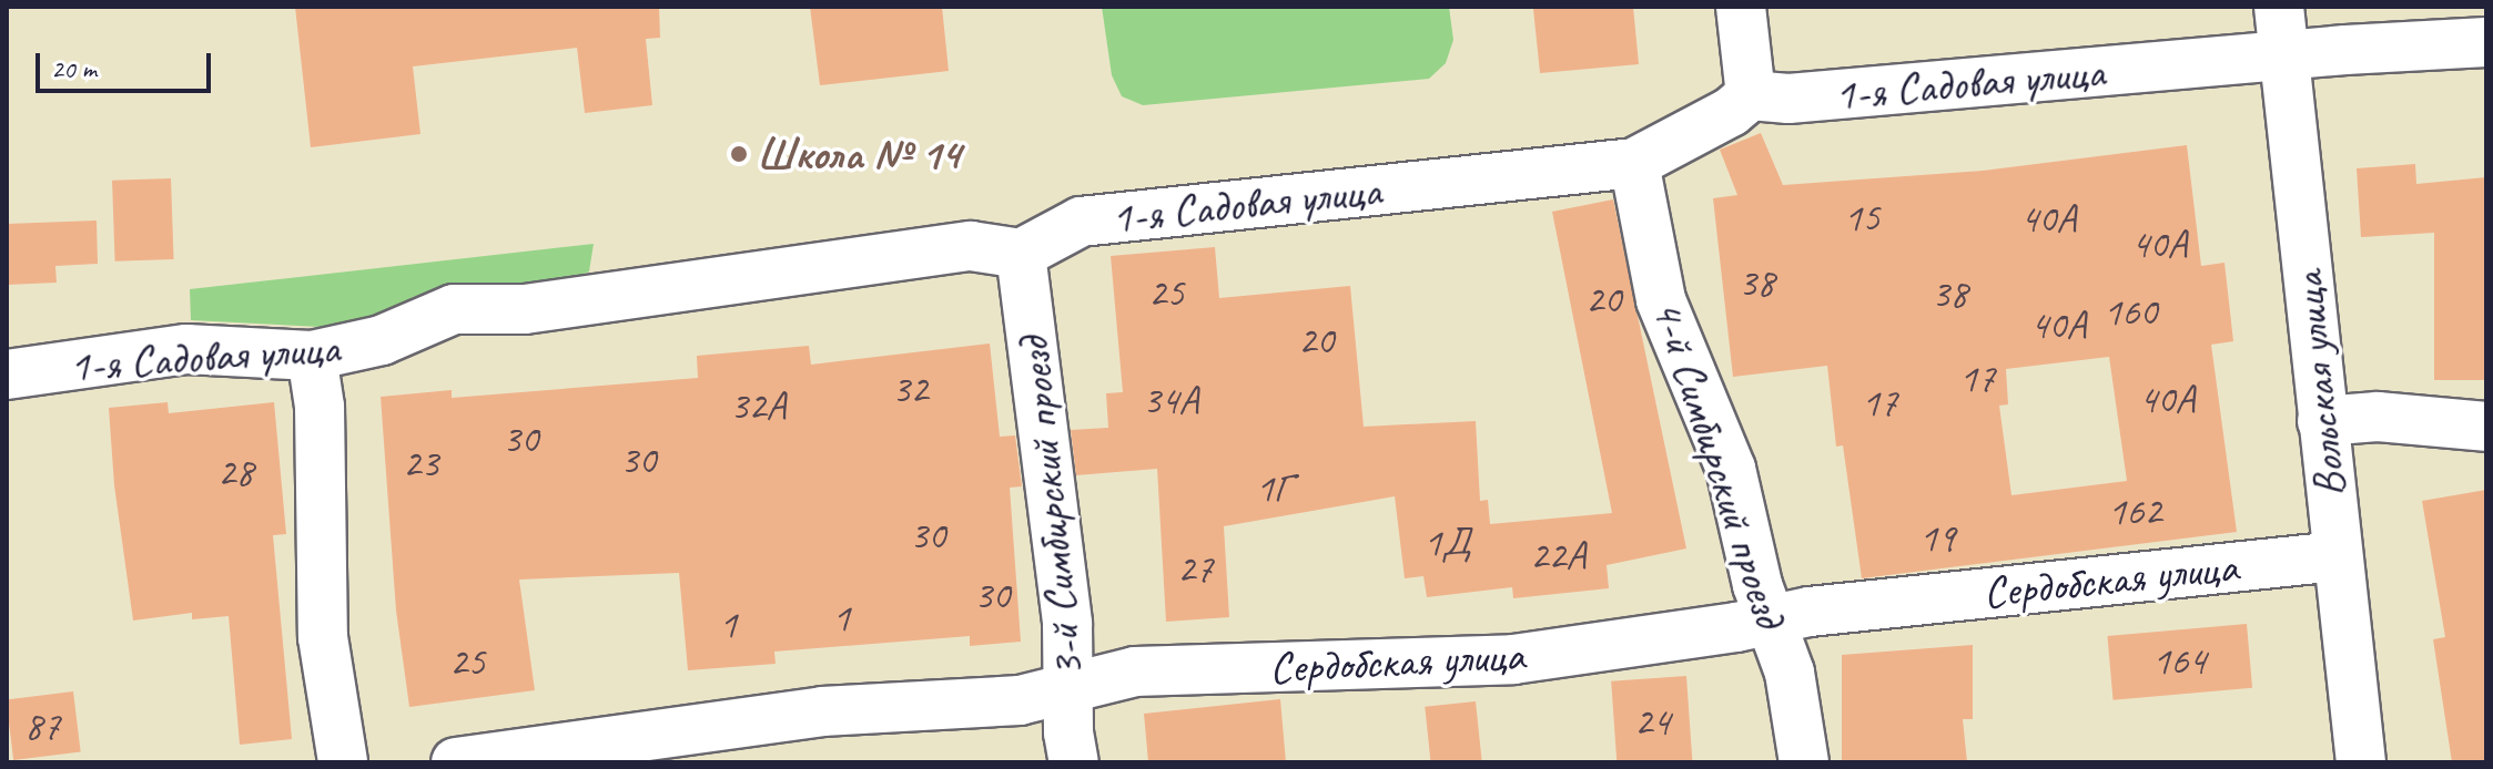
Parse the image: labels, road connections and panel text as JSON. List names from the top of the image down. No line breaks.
{"streets":{"street":["1-я Садовая улица","Вольская улица","4-й Симбирский проезд","3-й Симбирский проезд","Сердобская улица"]},"crossings":[["1-я Садовая улица","Вольская улица"],["1-я Садовая улица","4-й Симбирский проезд"],["1-я Садовая улица","3-й Симбирский проезд"],["Вольская улица","Сердобская улица"],["4-й Симбирский проезд","Сердобская улица"],["3-й Симбирский проезд","Сердобская улица"]],"places":["Школа № 14"],"house_numbers":["15","40А","40А","38","25","38","20","160","40А","20","17","32","40А","34А","17","32А","30","30","23","28","1Г","162","30","19","1Д","22А","27","30","1","1","164","25","24","87"],"scale_bar":"20 m"}
